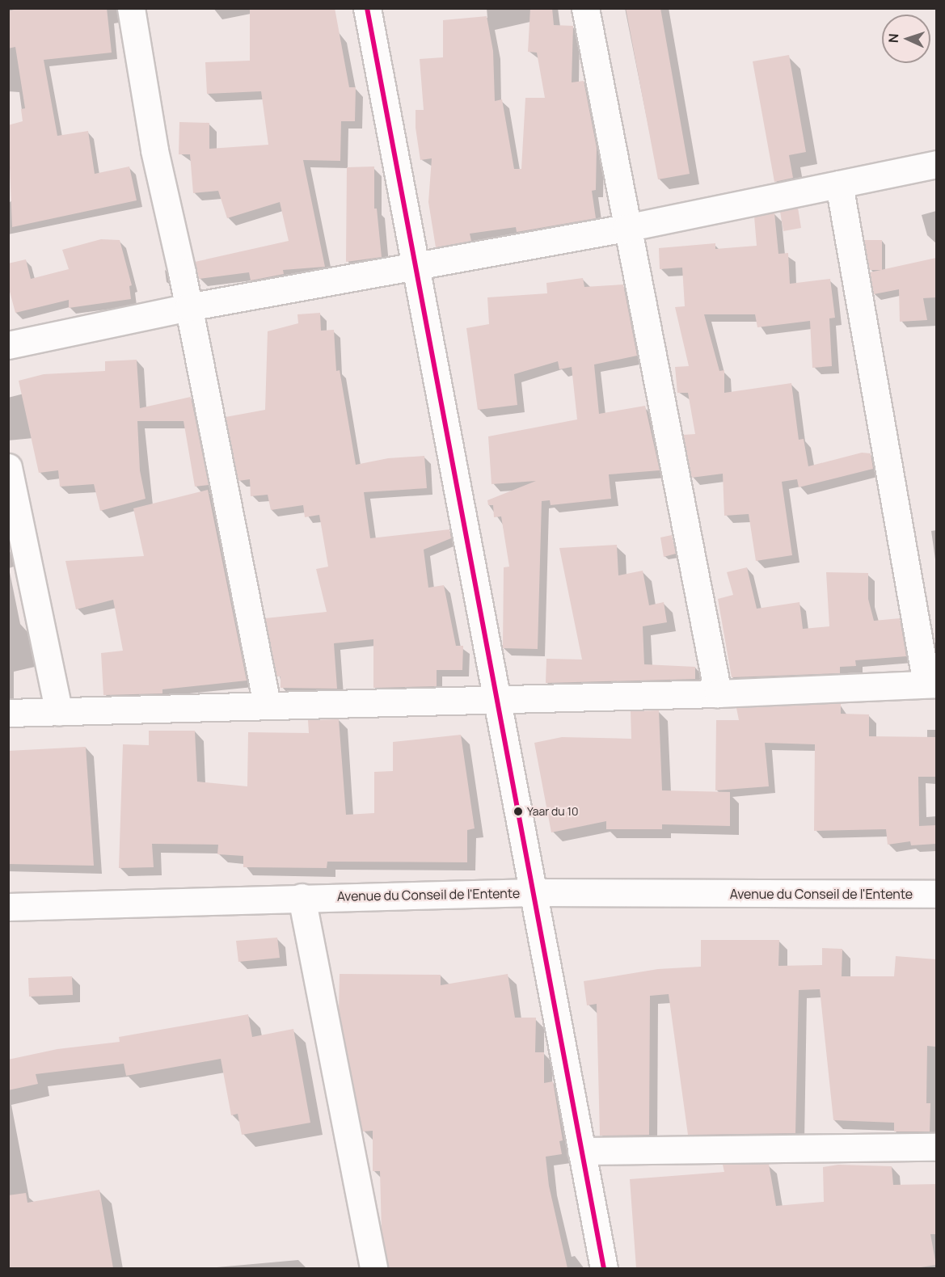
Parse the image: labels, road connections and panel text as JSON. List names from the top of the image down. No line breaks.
{"streets":{"street":["Avenue du Conseil de l'Entente"]},"places":["Yaar du 10"],"north":"left"}
